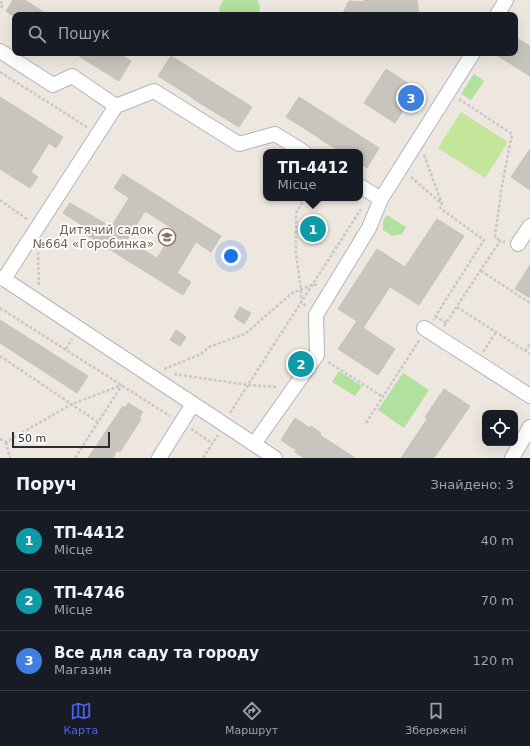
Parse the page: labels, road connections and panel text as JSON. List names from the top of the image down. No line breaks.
{"places":{"school or university":["Дитячий садок №664 «Горобинка»"]},"scale_bar":"50 m","page":{"search":"Пошук","pins":["3","1","2"],"popup":["ТП-4412","Місце"],"scale":"50 m","heading":["Поруч","Знайдено: 3"],"list":[{"mark":"1","name":"ТП-4412","note":"Місце","value":"40 m"},{"mark":"2","name":"ТП-4746","note":"Місце","value":"70 m"},{"mark":"3","name":"Все для саду та городу","note":"Магазин","value":"120 m"}],"nav":["Карта","Маршрут","Збережені"]}}
